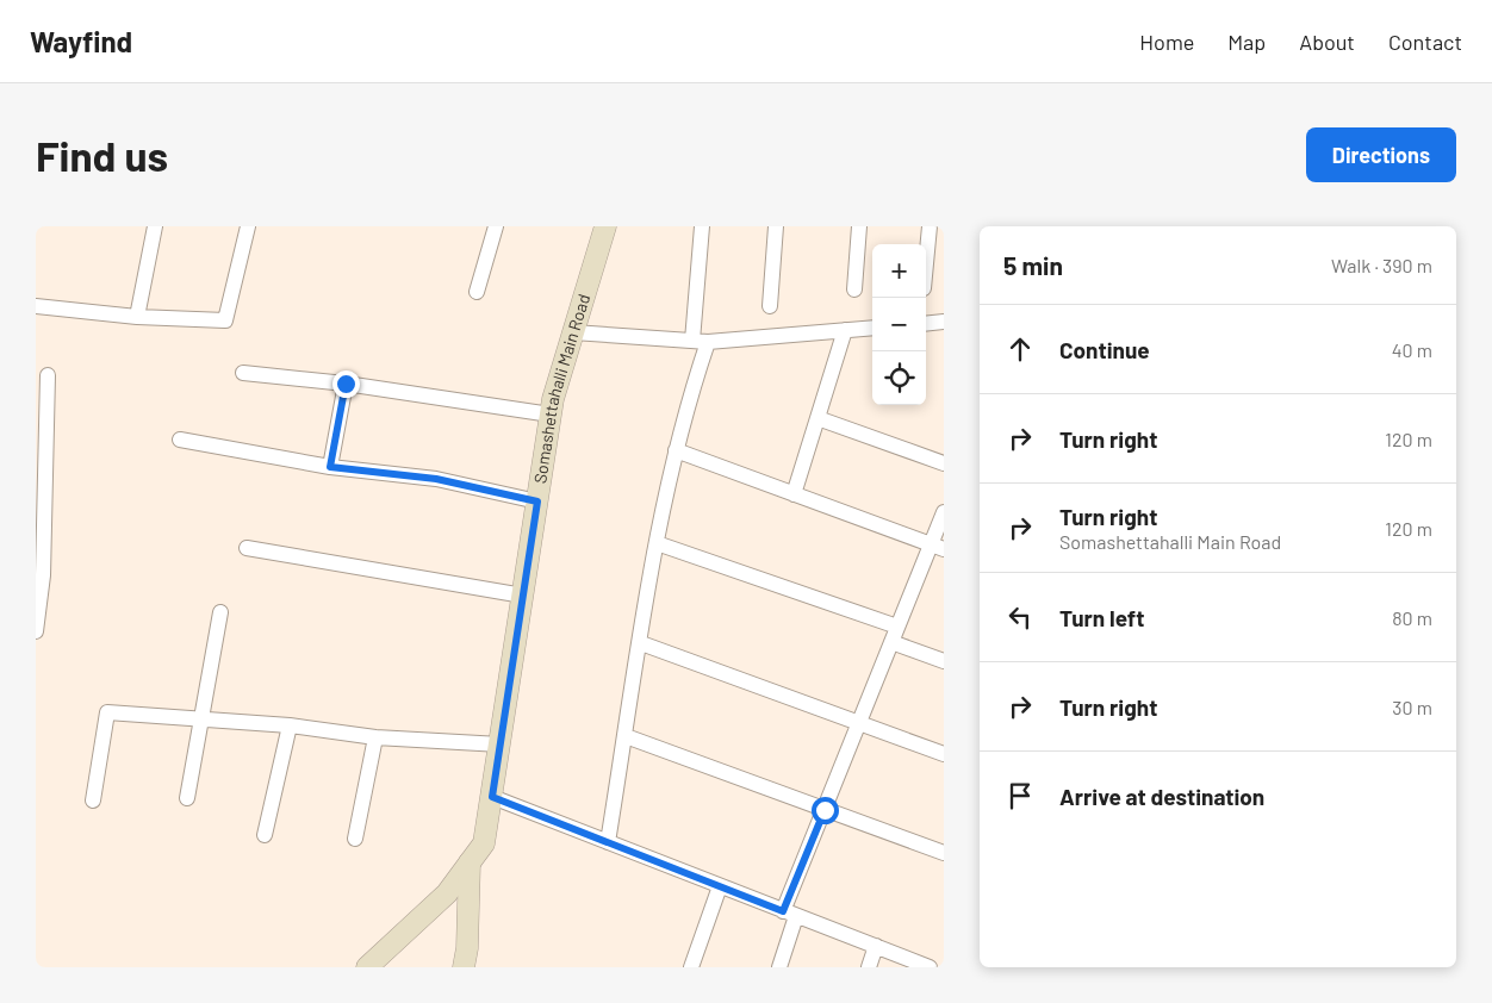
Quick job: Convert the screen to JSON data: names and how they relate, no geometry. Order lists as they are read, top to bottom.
{
  "streets": {
    "street": ["Somashettahalli Main Road"]
  },
  "page": {
    "header": "Wayfind",
    "nav": [
      "Home",
      "Map",
      "About",
      "Contact"
    ],
    "buttons": "Directions",
    "title": "Find us",
    "heading": ["5 min", "Walk · 390 m"],
    "map_buttons": ["+", "−"],
    "list": [
      ["Continue", "40 m"],
      ["Turn right", "120 m"],
      ["Turn right", "Somashettahalli Main Road", "120 m"],
      ["Turn left", "80 m"],
      ["Turn right", "30 m"],
      "Arrive at destination"
    ]
  }
}
